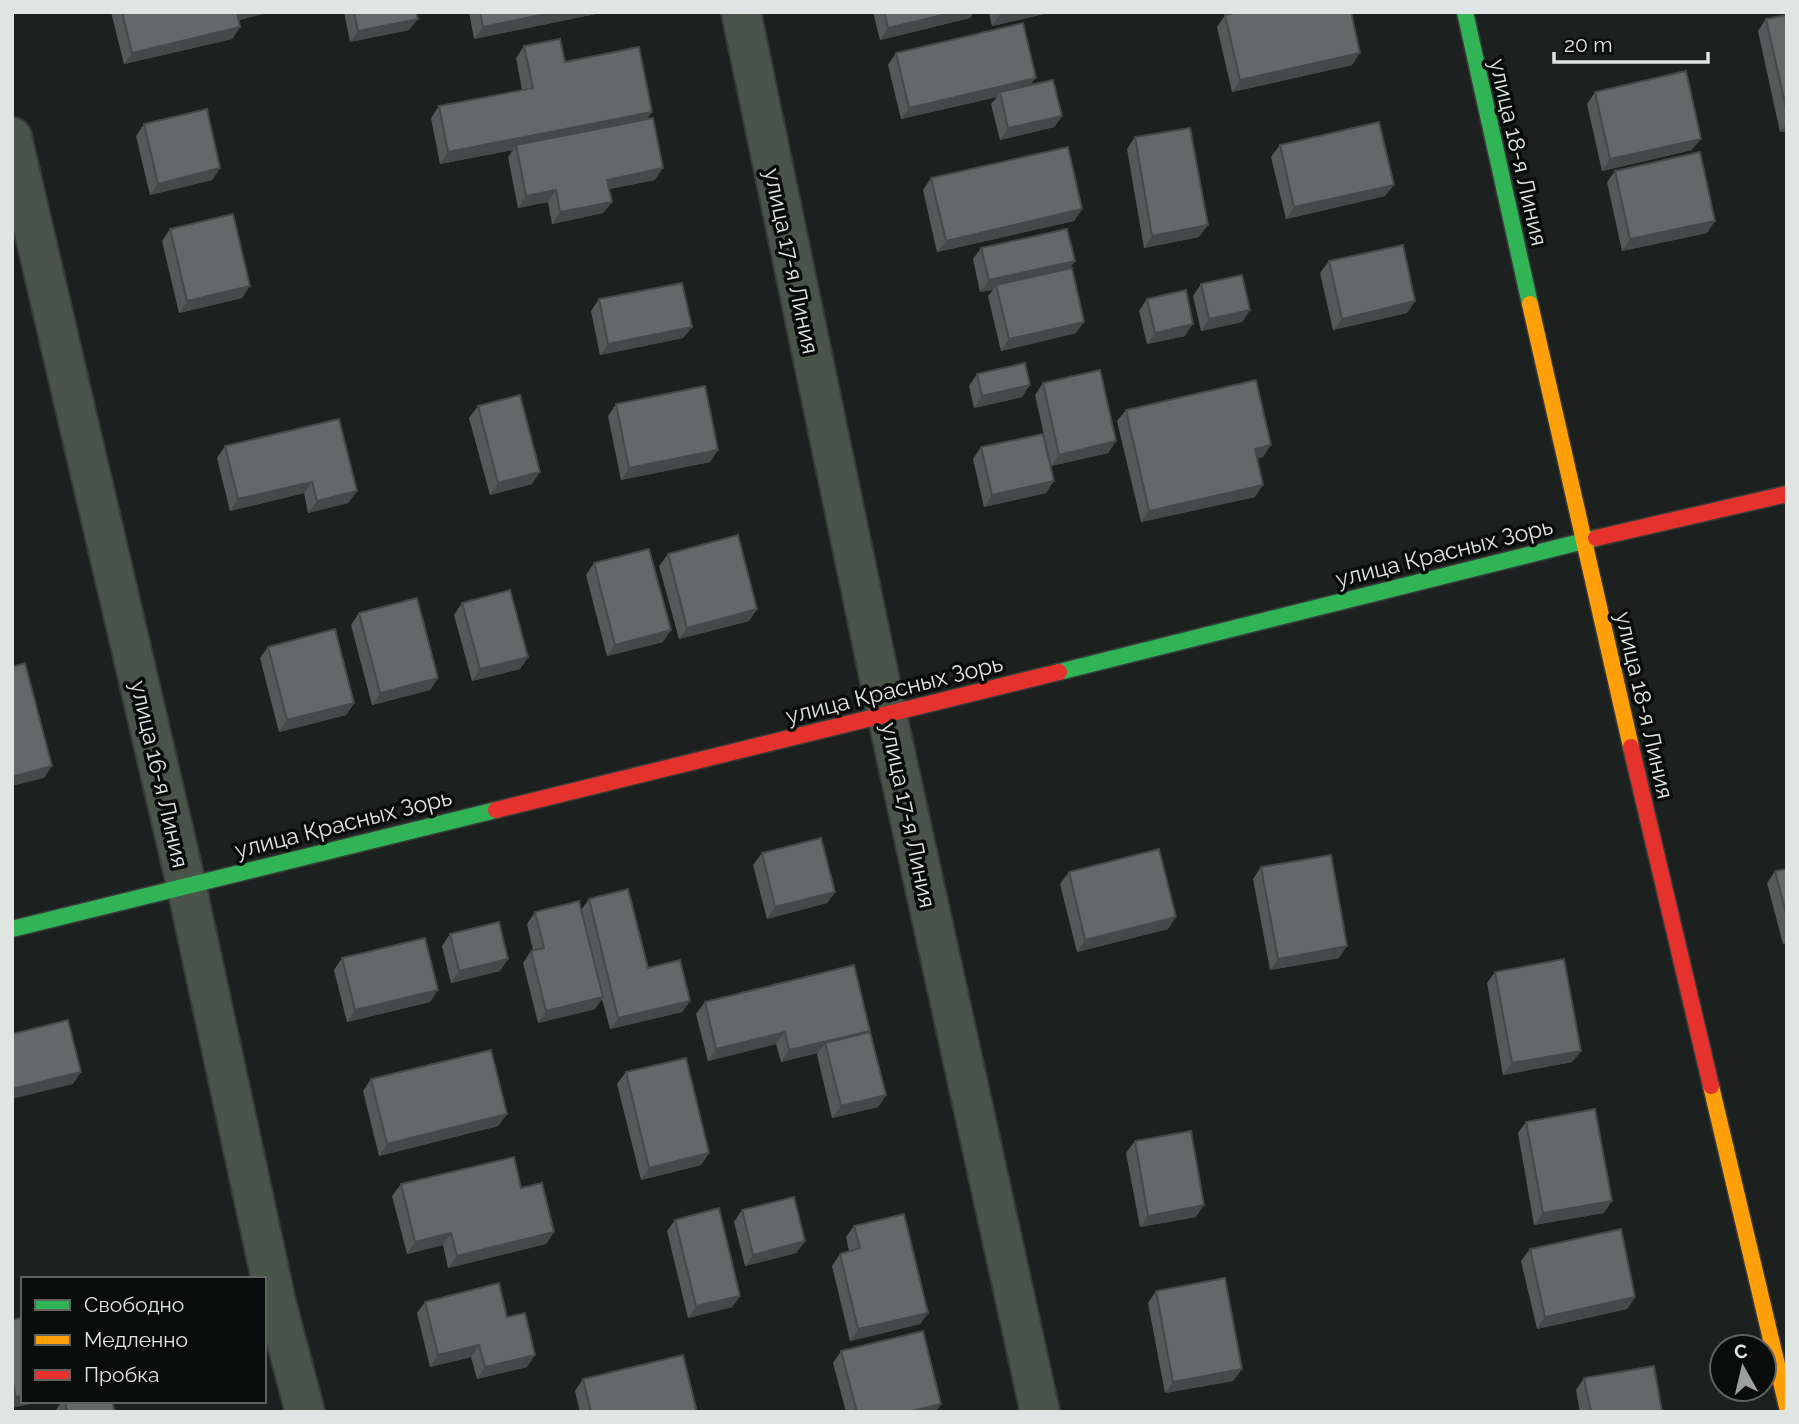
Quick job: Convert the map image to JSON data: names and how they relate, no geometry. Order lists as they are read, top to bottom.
{
  "streets": {
    "street": [
      "улица 18-я Линия",
      "улица 17-я Линия",
      "улица Красных Зорь",
      "улица 16-я Линия"
    ]
  },
  "crossings": [
    ["улица 18-я Линия", "улица Красных Зорь"],
    ["улица 17-я Линия", "улица Красных Зорь"],
    ["улица Красных Зорь", "улица 16-я Линия"]
  ],
  "legend": ["Свободно", "Медленно", "Пробка"],
  "scale_bar": "20 m",
  "north": "top"
}
